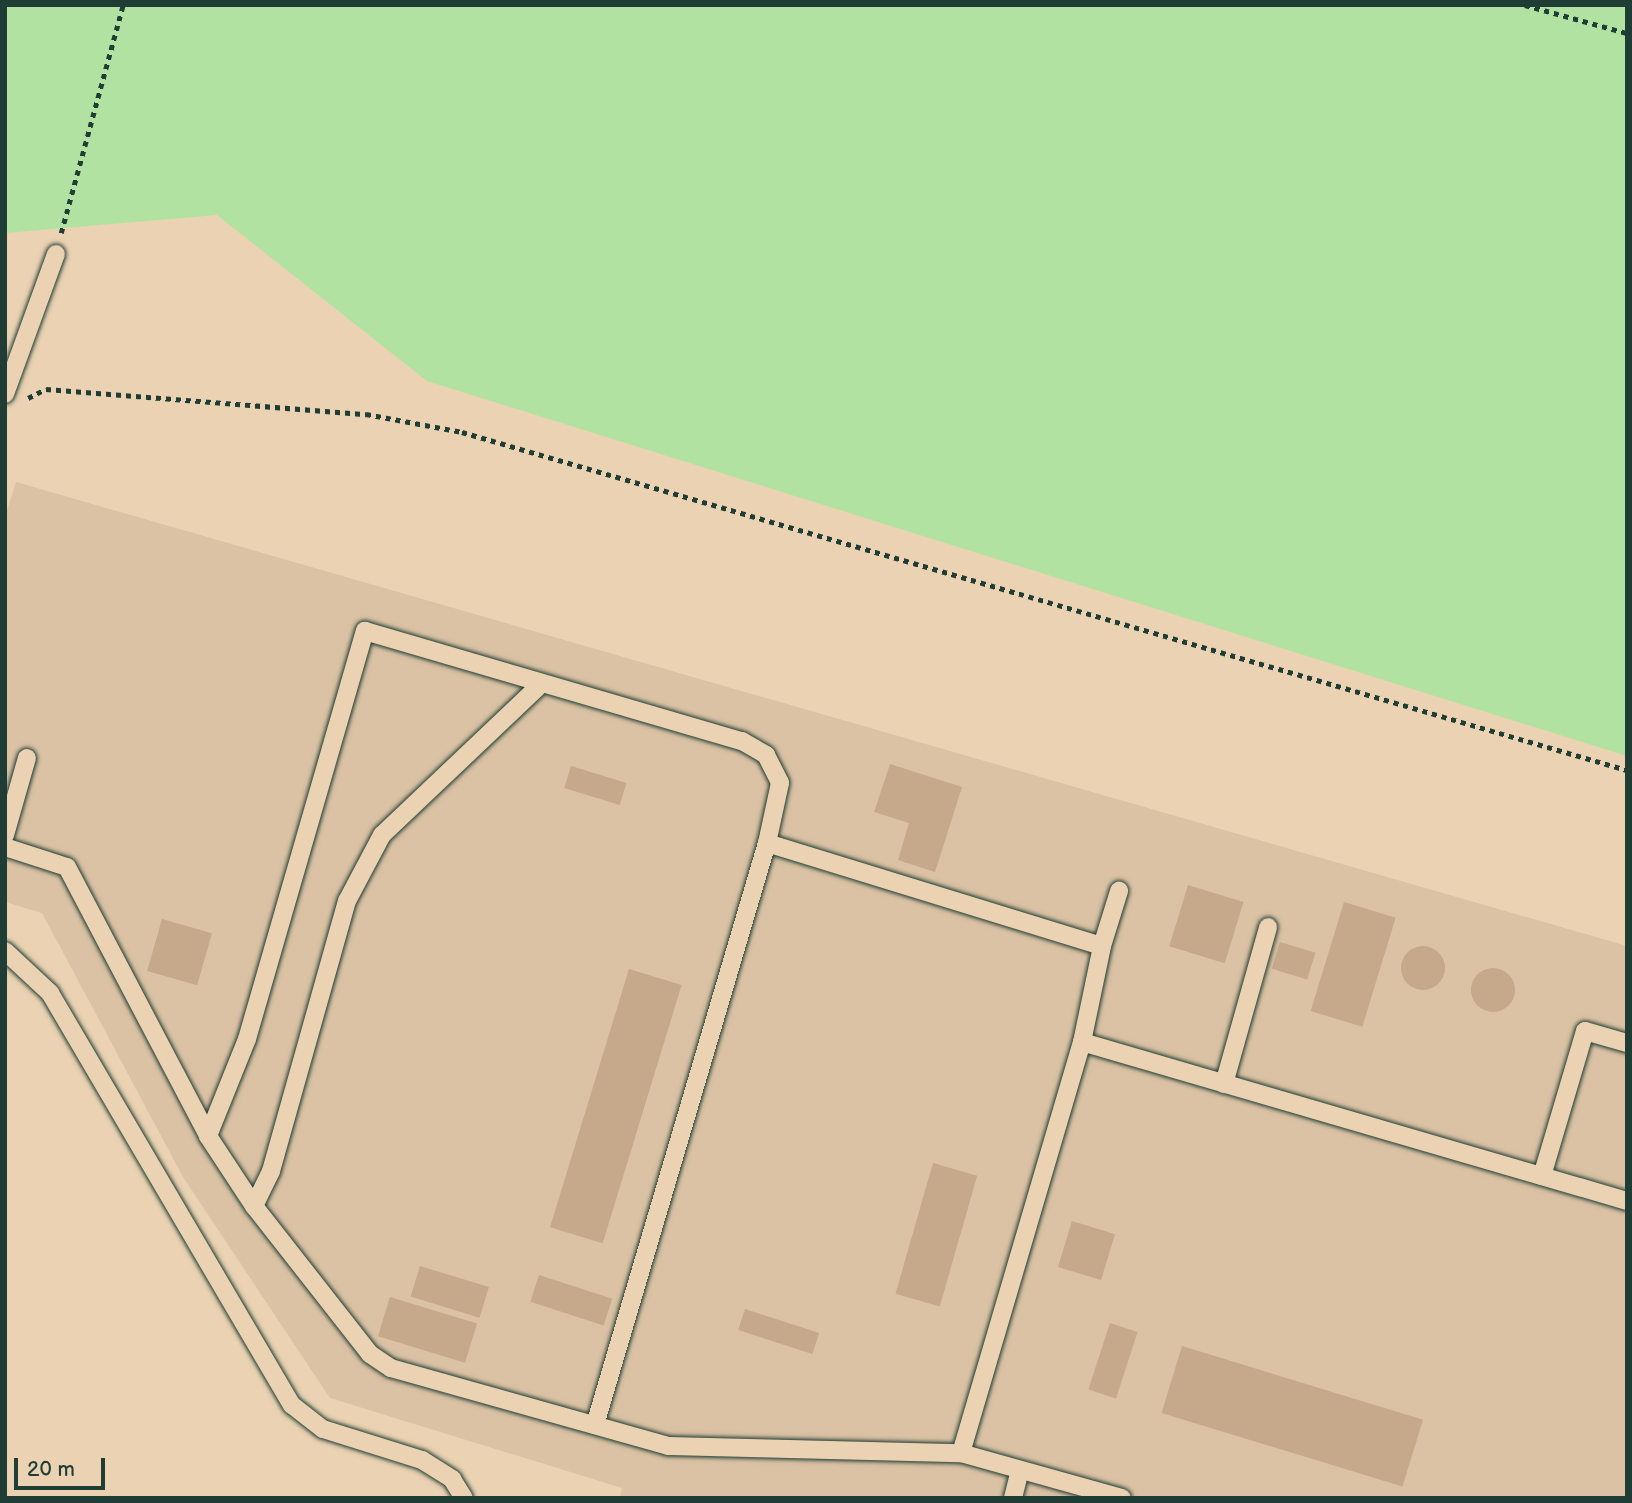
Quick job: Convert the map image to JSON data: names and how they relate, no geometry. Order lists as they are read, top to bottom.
{
  "scale_bar": "20 m"
}
